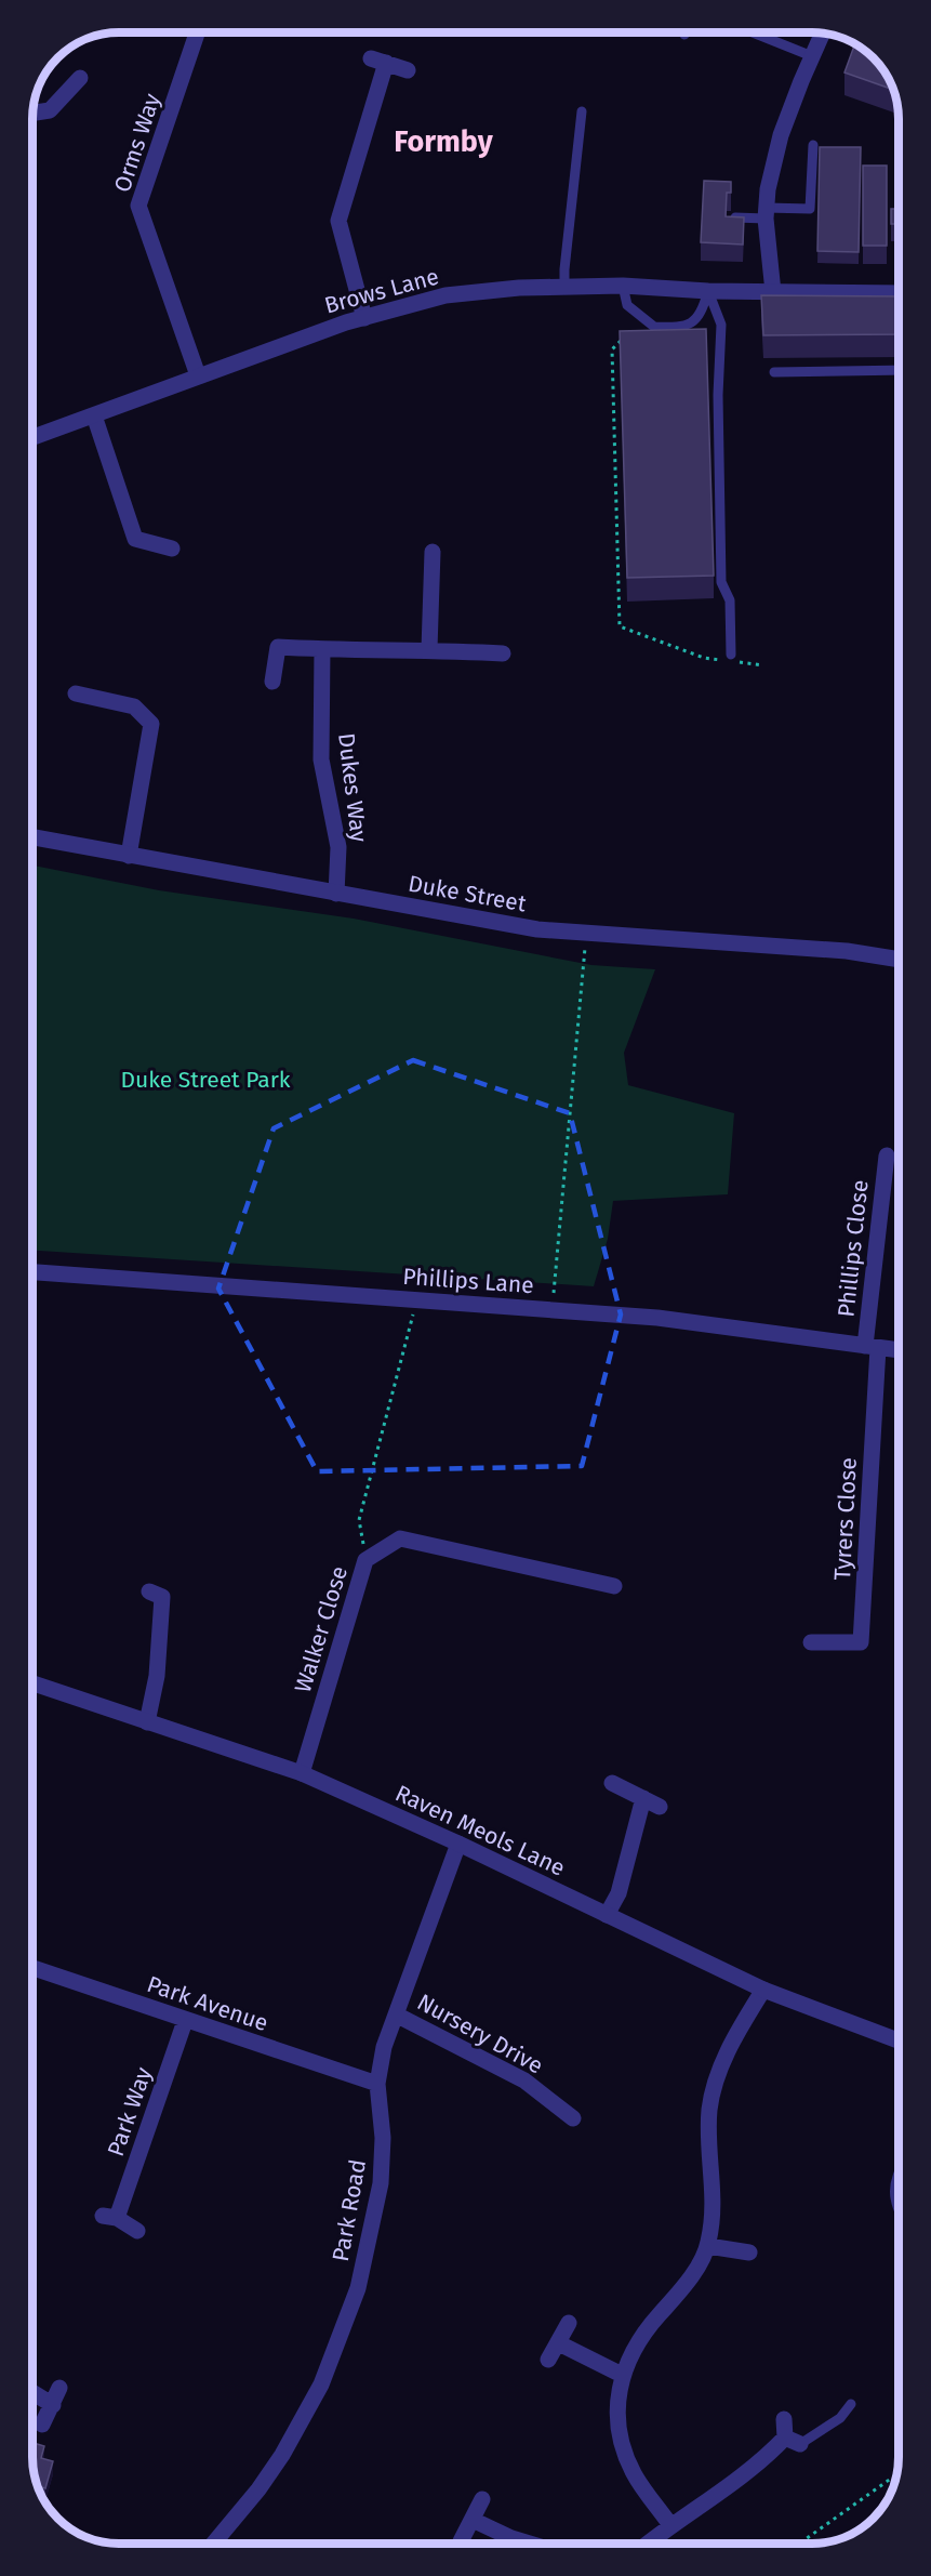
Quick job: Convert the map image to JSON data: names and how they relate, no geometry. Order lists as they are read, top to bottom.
{
  "streets": {
    "street": [
      "Orms Way",
      "Brows Lane",
      "Dukes Way",
      "Duke Street",
      "Phillips Close",
      "Phillips Lane",
      "Tyrers Close",
      "Walker Close",
      "Raven Meols Lane",
      "Park Avenue",
      "Nursery Drive",
      "Park Way",
      "Park Road"
    ]
  },
  "crossings": [
    ["Orms Way", "Brows Lane"],
    ["Dukes Way", "Duke Street"],
    ["Phillips Close", "Phillips Lane"],
    ["Phillips Close", "Tyrers Close"],
    ["Phillips Lane", "Tyrers Close"],
    ["Walker Close", "Raven Meols Lane"],
    ["Raven Meols Lane", "Park Road"],
    ["Park Avenue", "Park Way"],
    ["Park Avenue", "Park Road"],
    ["Nursery Drive", "Park Road"]
  ],
  "districts": ["Formby"],
  "parks": ["Duke Street Park"]
}
